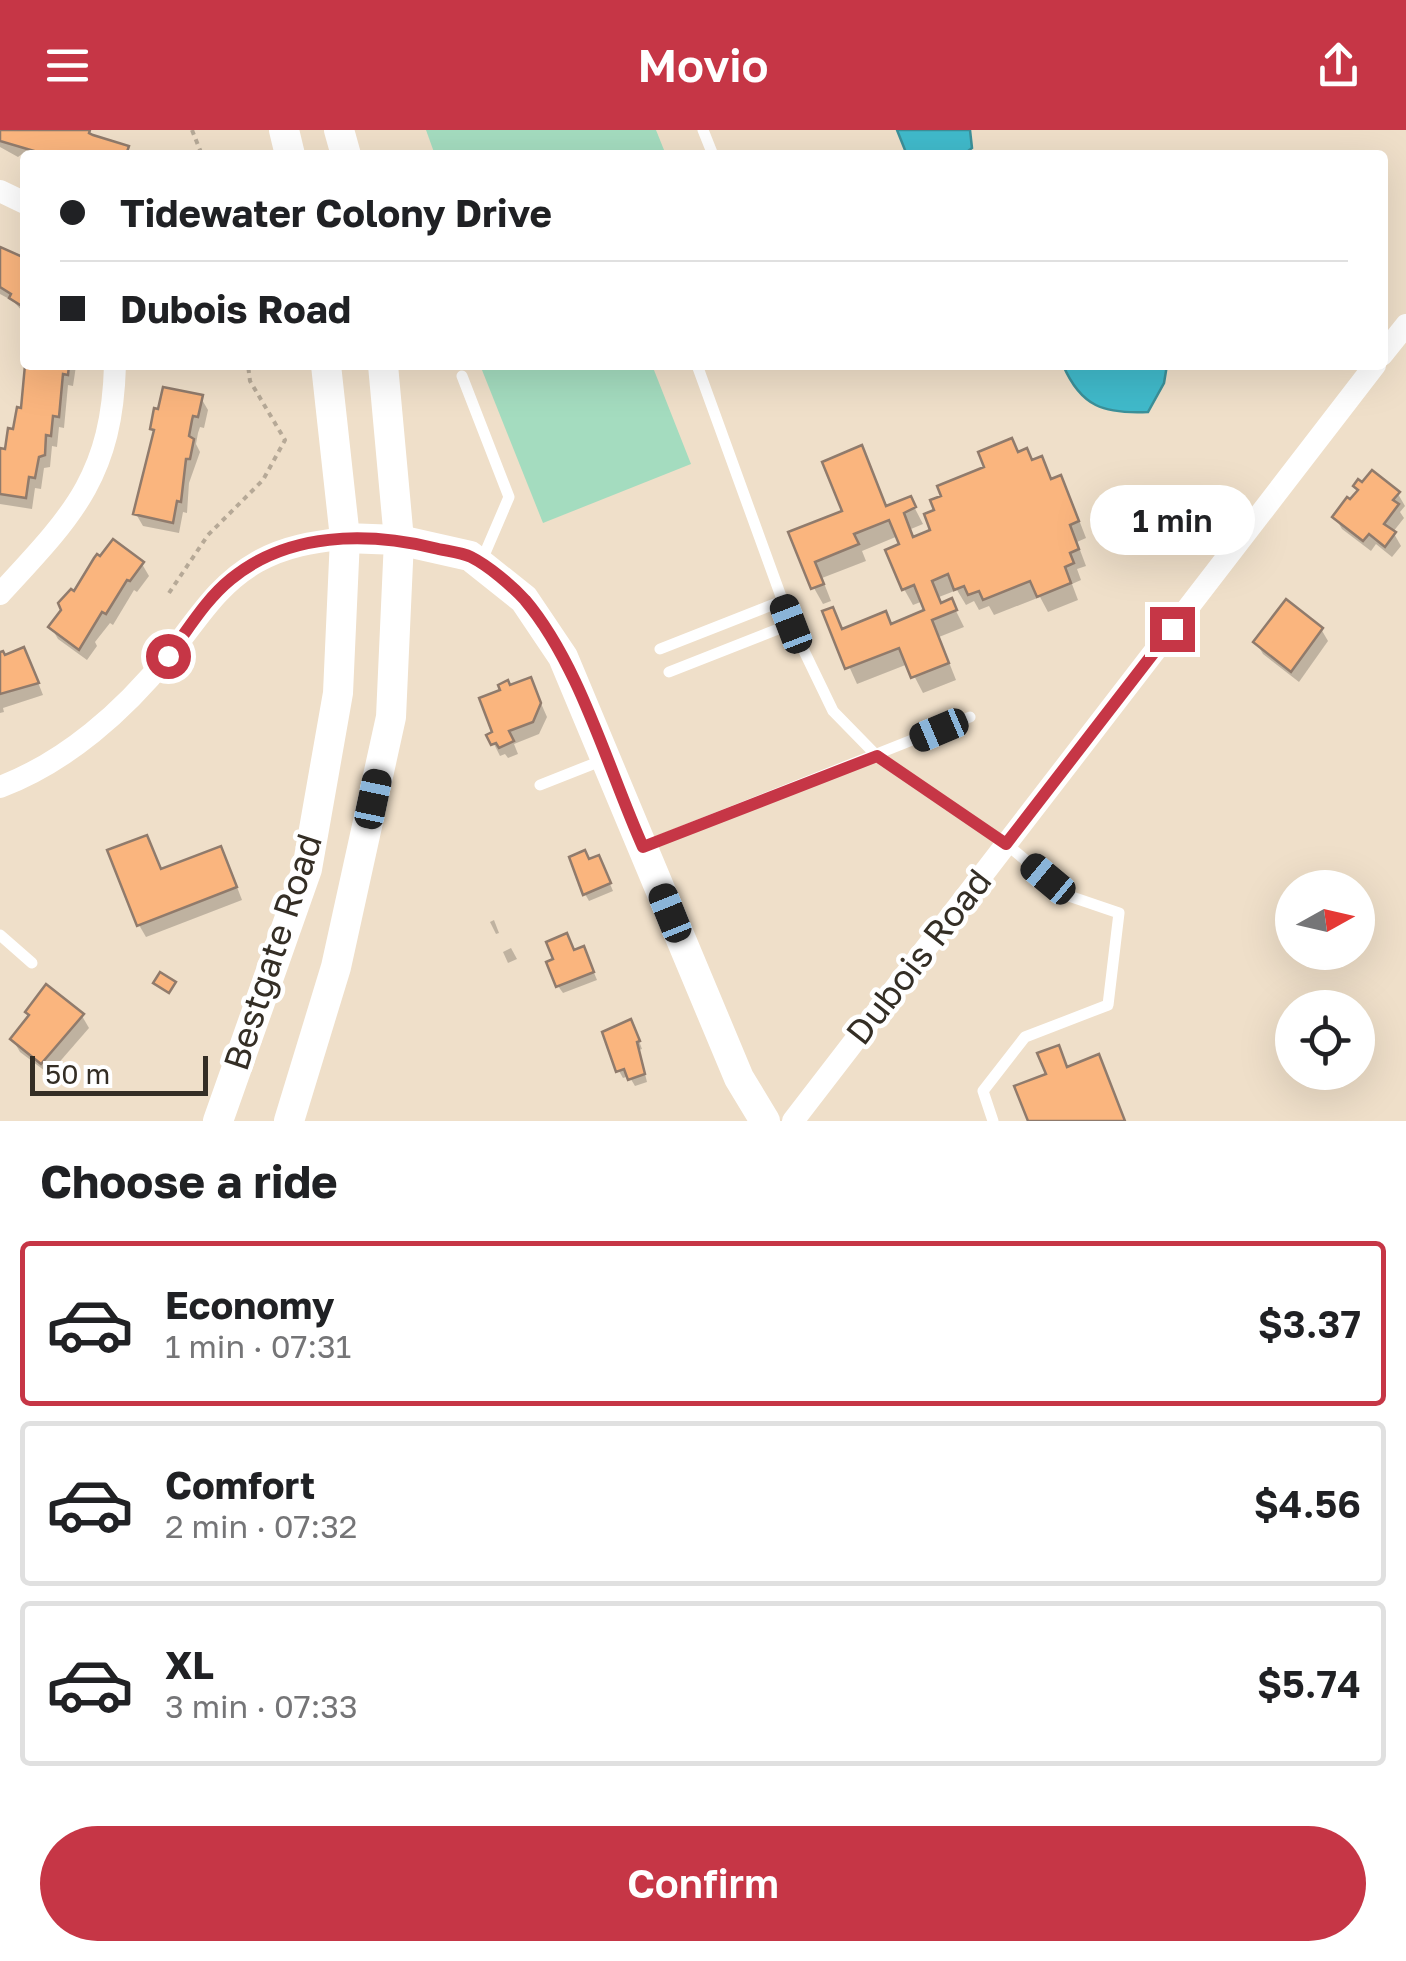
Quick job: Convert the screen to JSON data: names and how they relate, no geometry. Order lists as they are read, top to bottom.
{
  "streets": {
    "main road": ["Bestgate Road"],
    "street": ["Dubois Road"]
  },
  "scale_bar": "50 m",
  "north": "right",
  "page": {
    "header": "Movio",
    "banner": ["Tidewater Colony Drive", "Dubois Road"],
    "bubble": "1 min",
    "scale": "50 m",
    "heading": "Choose a ride",
    "list": [
      {
        "name": "Economy",
        "note": "1 min · 07:31",
        "value": "$3.37"
      },
      {
        "name": "Comfort",
        "note": "2 min · 07:32",
        "value": "$4.56"
      },
      {
        "name": "XL",
        "note": "3 min · 07:33",
        "value": "$5.74"
      }
    ],
    "buttons": "Confirm"
  }
}
